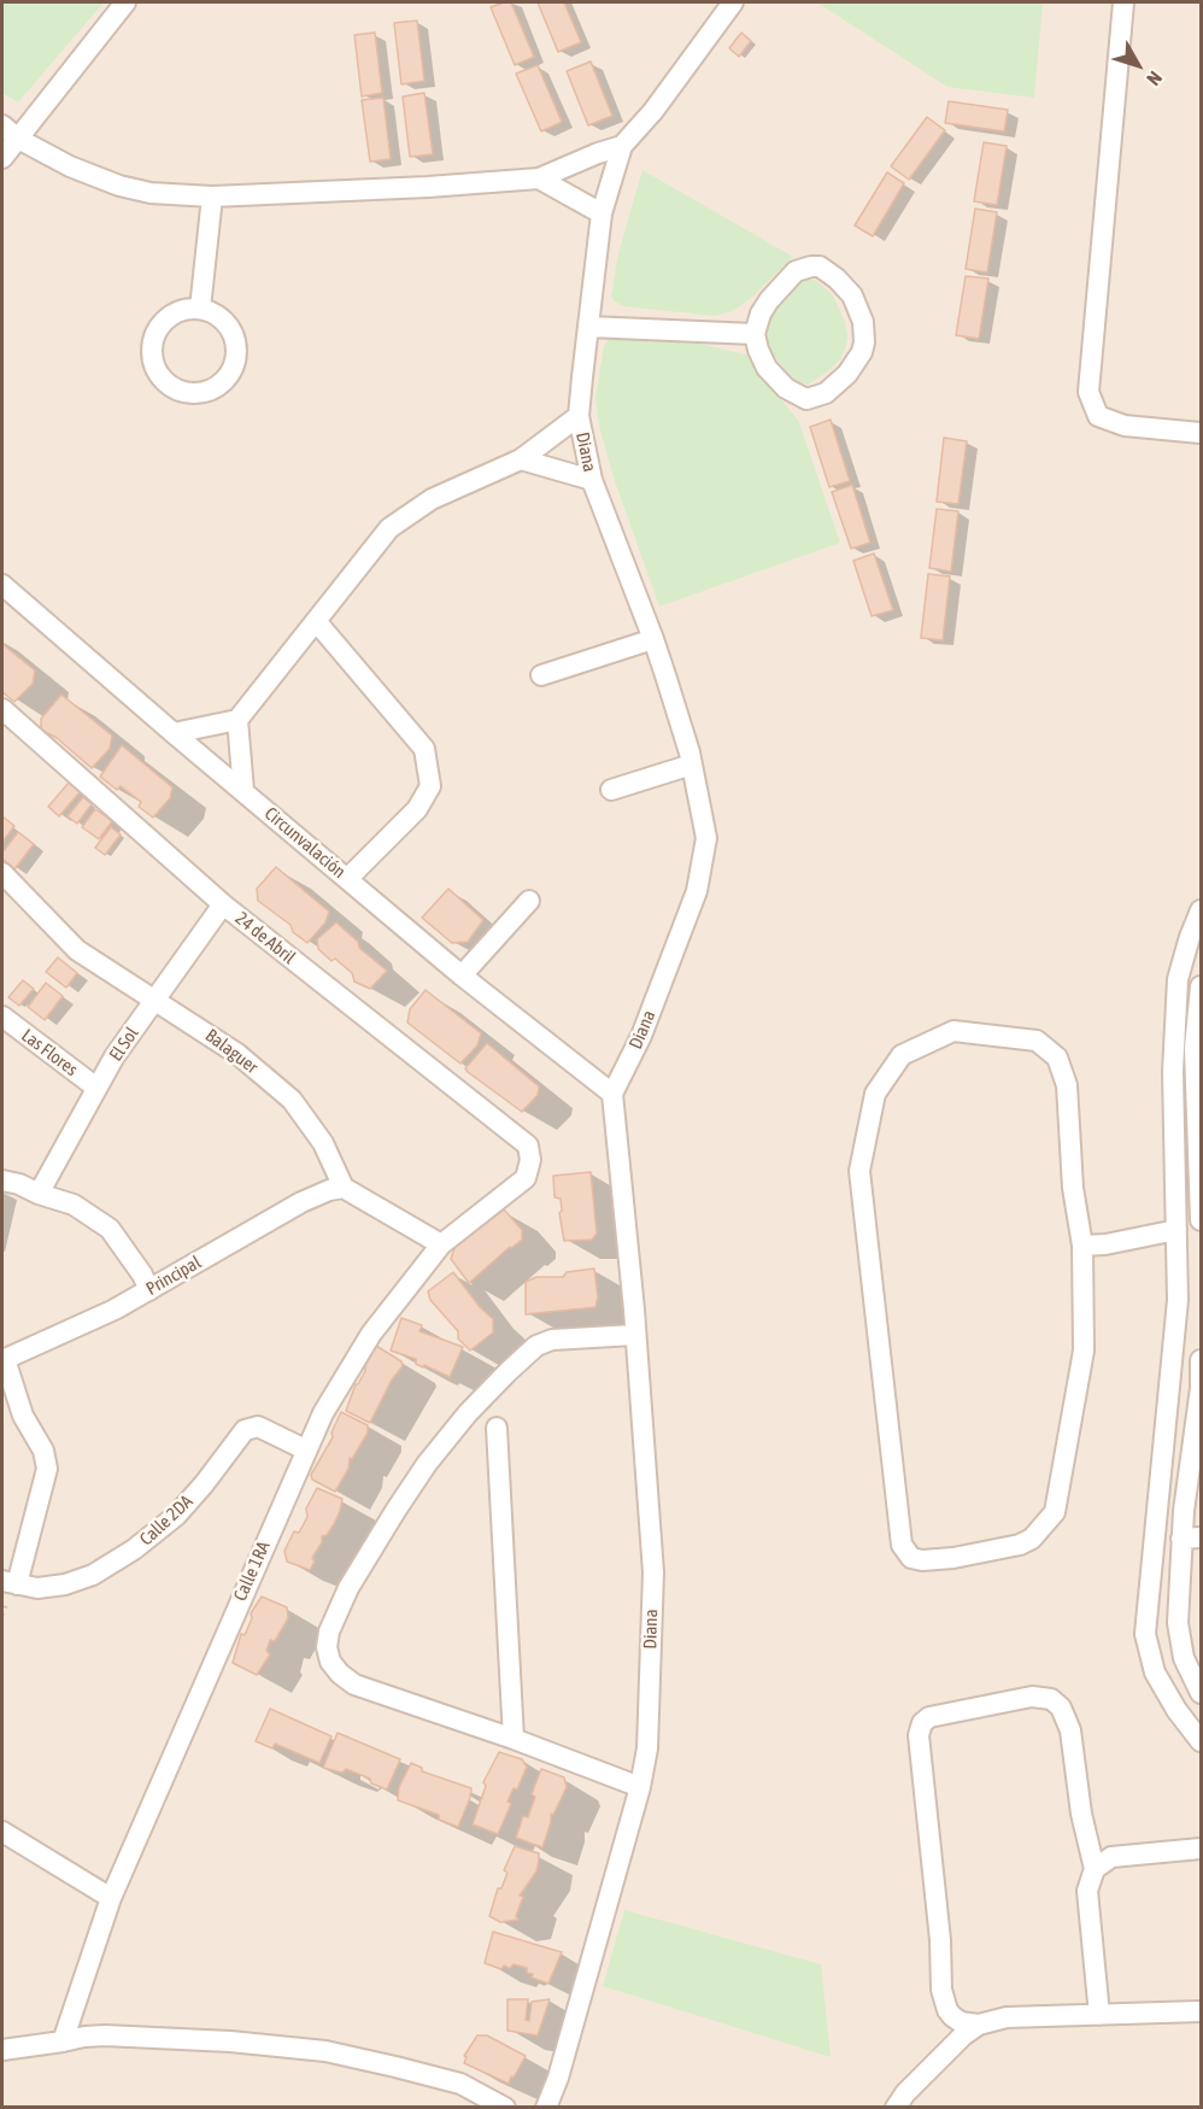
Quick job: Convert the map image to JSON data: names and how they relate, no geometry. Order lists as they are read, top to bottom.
{
  "streets": {
    "street": [
      "Diana",
      "Circunvalación",
      "24 de Abril",
      "El Sol",
      "Balaguer",
      "Las Flores",
      "Principal",
      "Calle 2DA",
      "Calle 1RA"
    ]
  },
  "crossings": [
    ["Diana", "Circunvalación"],
    ["24 de Abril", "El Sol"],
    ["24 de Abril", "Calle 1RA"],
    ["El Sol", "Balaguer"],
    ["El Sol", "Las Flores"],
    ["Balaguer", "Principal"],
    ["Calle 2DA", "Calle 1RA"]
  ],
  "north": "bottom right"
}
